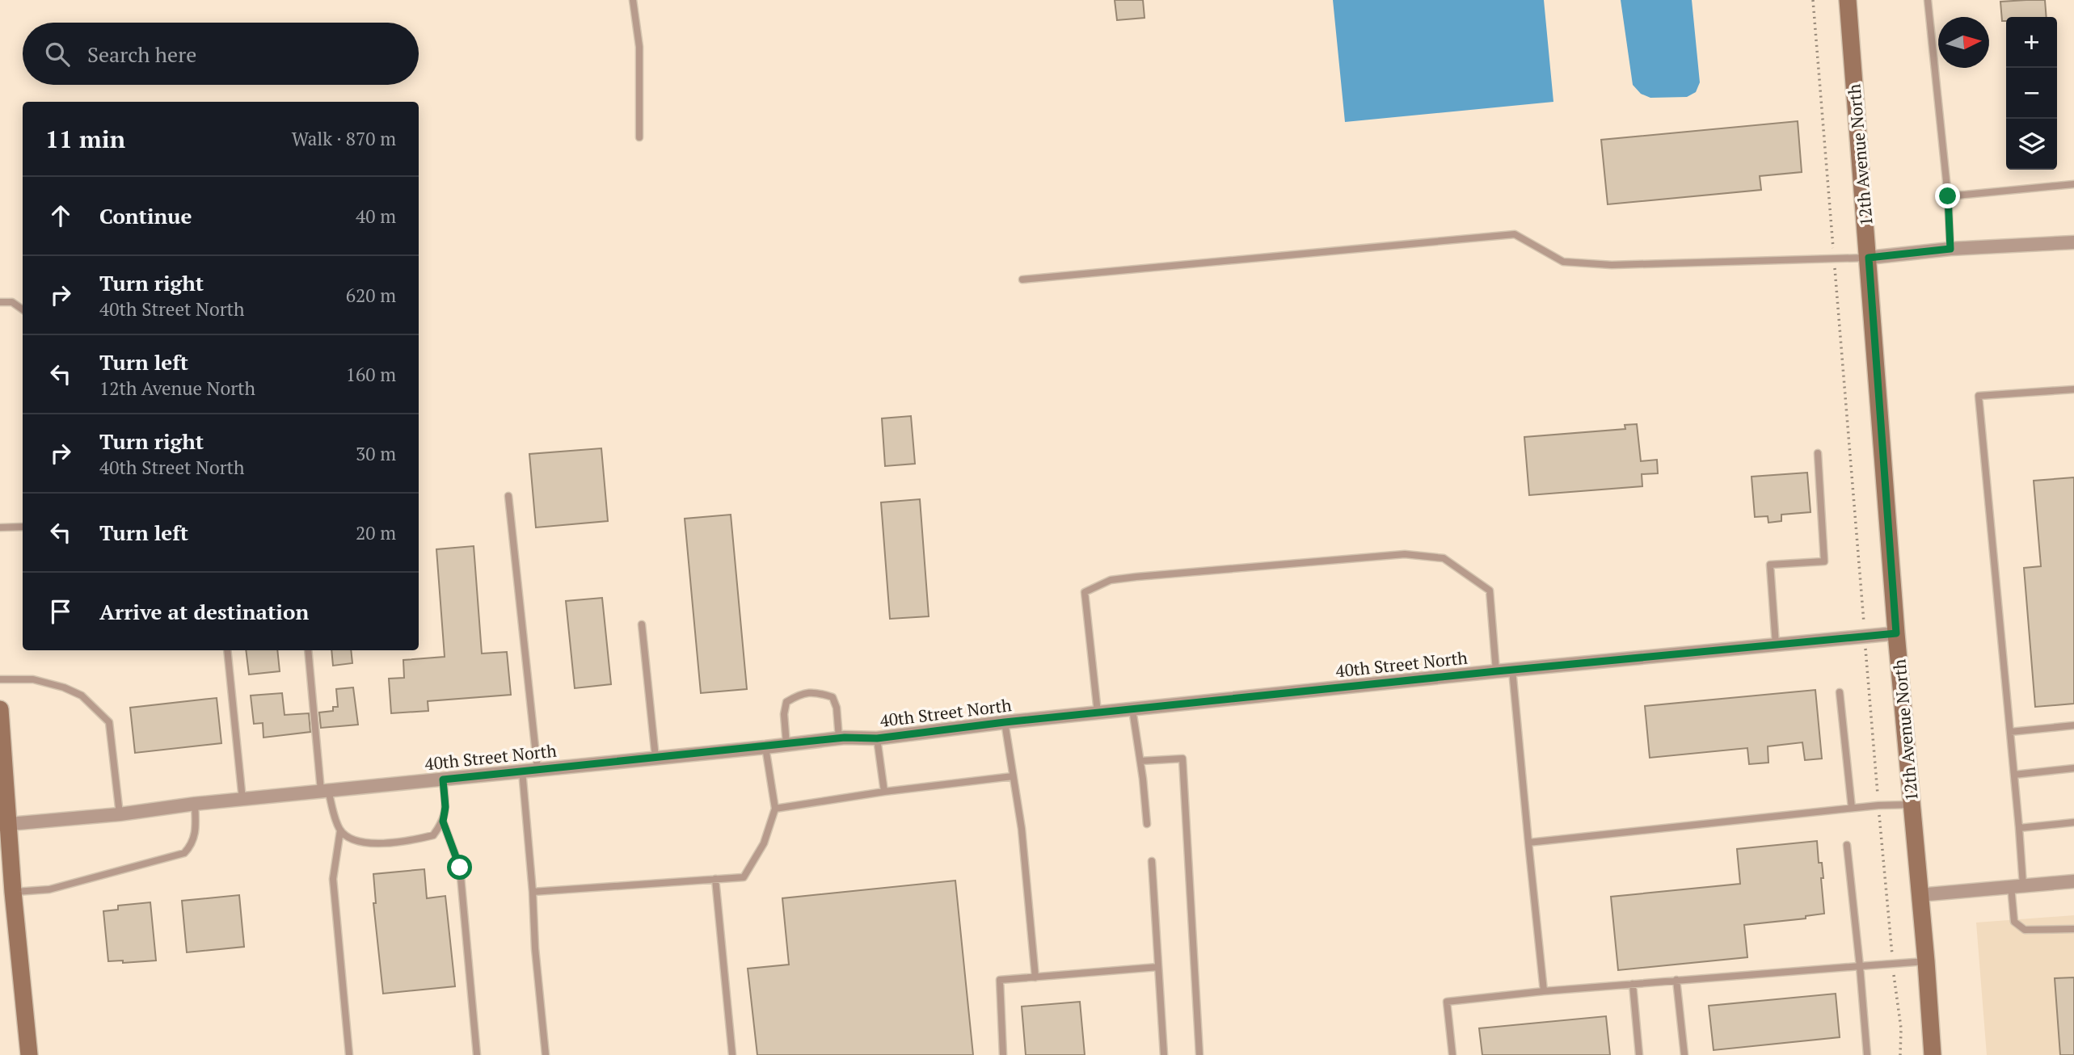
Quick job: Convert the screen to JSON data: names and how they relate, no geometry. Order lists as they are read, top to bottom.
{
  "streets": {
    "main road": ["12th Avenue North"],
    "street": ["40th Street North"]
  },
  "crossings": [
    ["12th Avenue North", "40th Street North"]
  ],
  "north": "right",
  "page": {
    "map_buttons": ["+", "−"],
    "search": "Search here",
    "heading": ["11 min", "Walk · 870 m"],
    "list": [
      ["Continue", "40 m"],
      ["Turn right", "40th Street North", "620 m"],
      ["Turn left", "12th Avenue North", "160 m"],
      ["Turn right", "40th Street North", "30 m"],
      ["Turn left", "20 m"],
      "Arrive at destination"
    ]
  }
}
